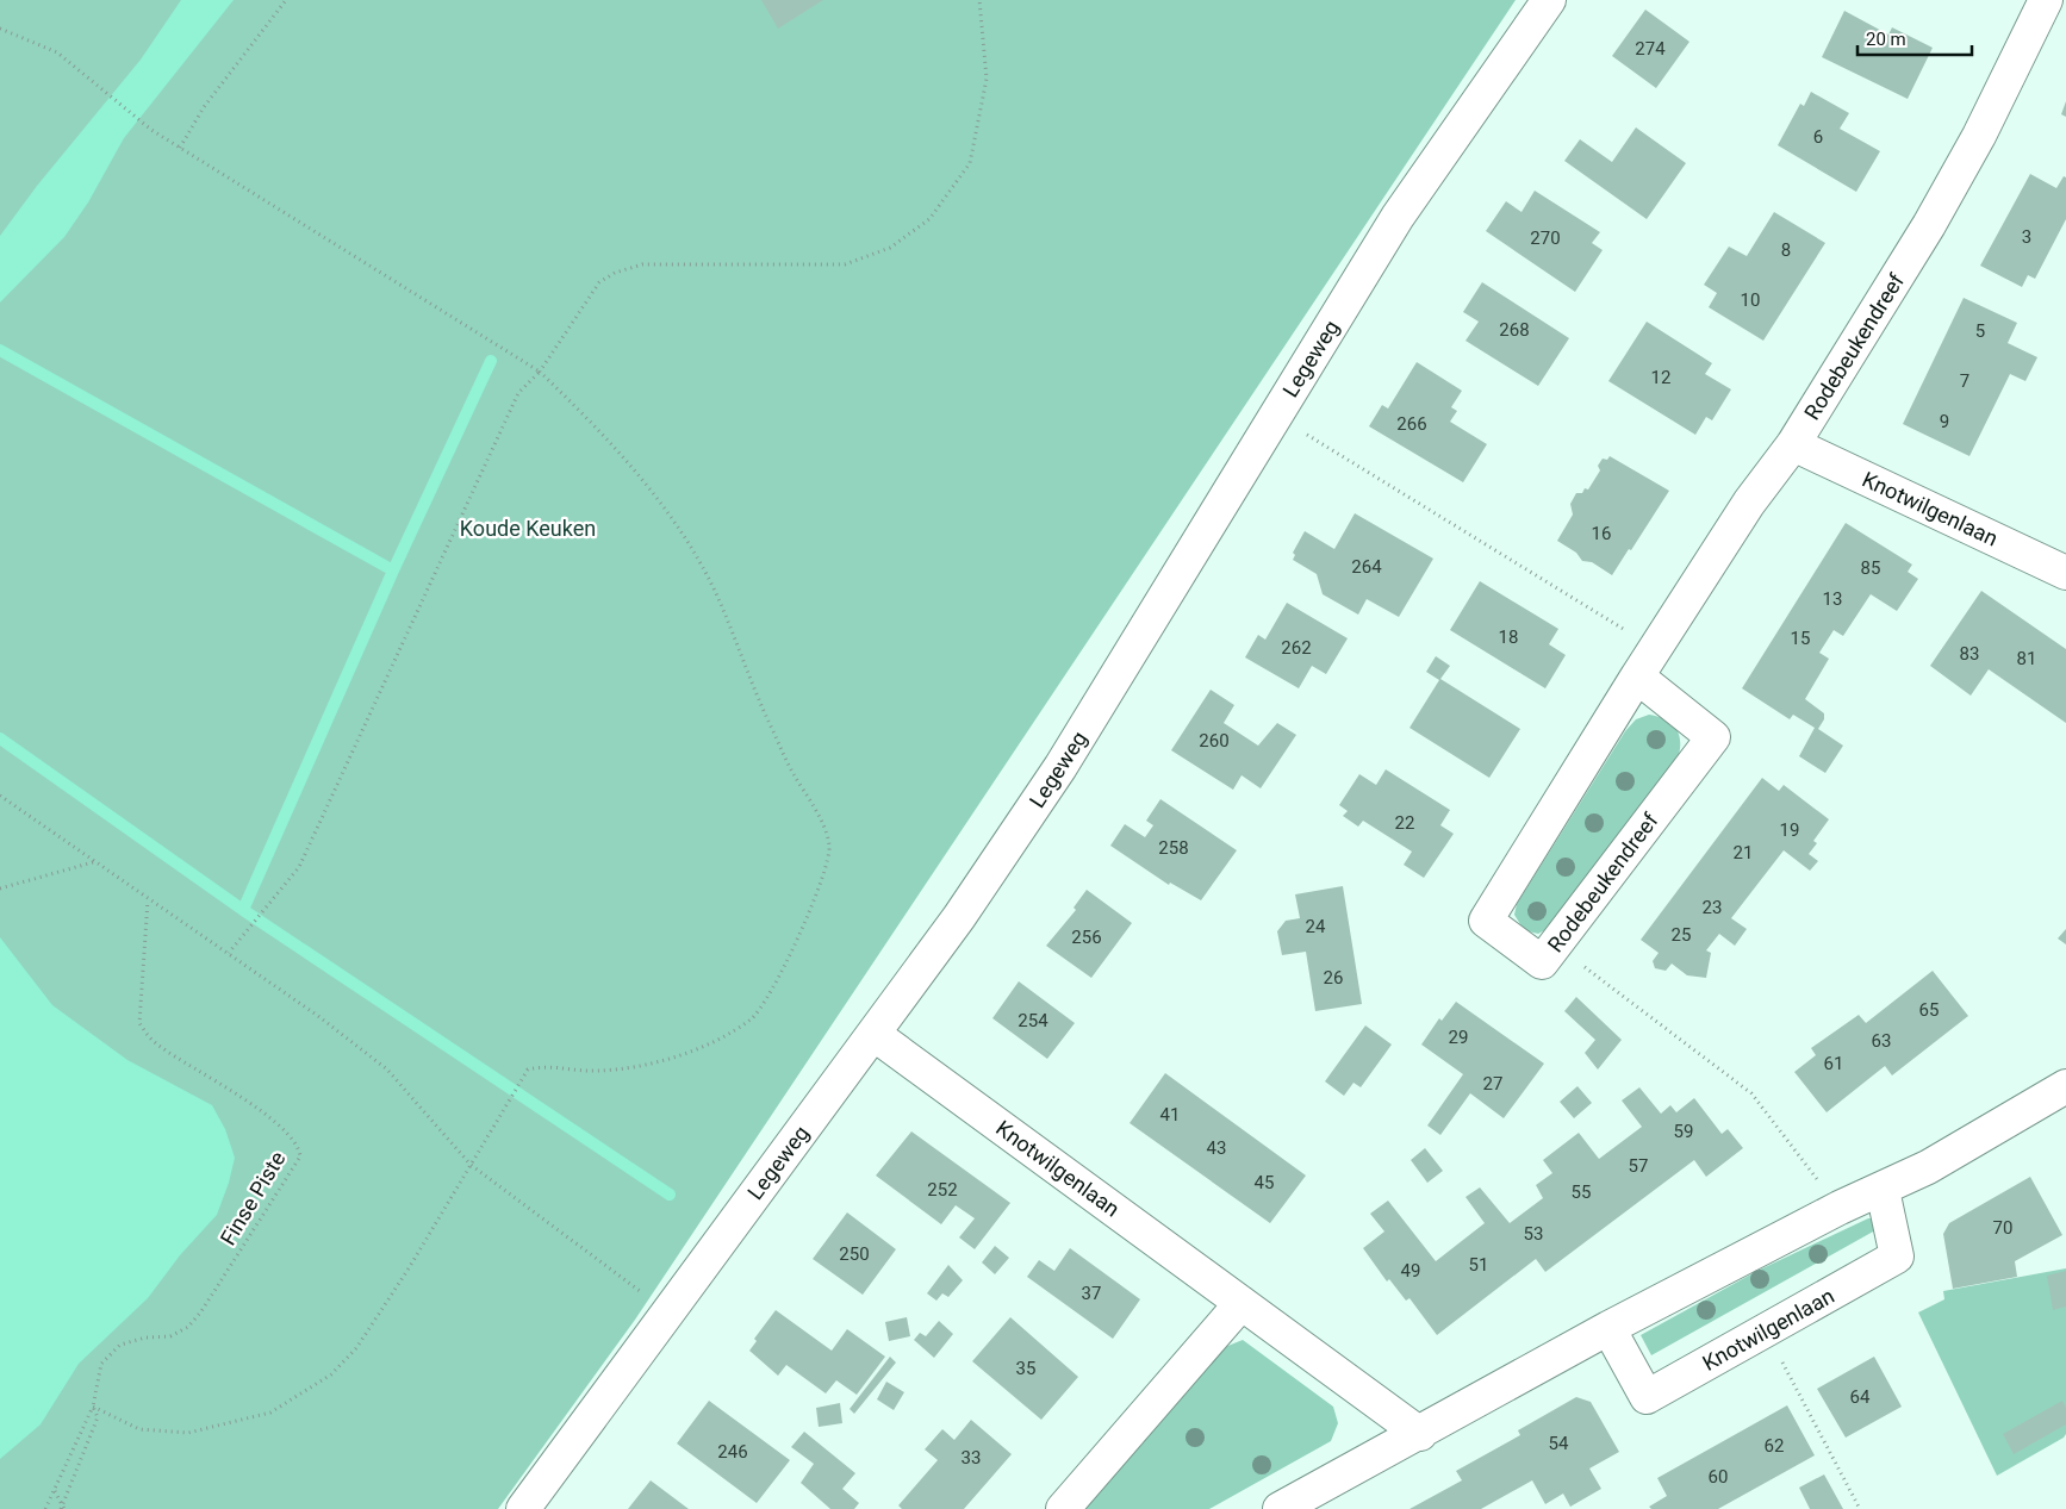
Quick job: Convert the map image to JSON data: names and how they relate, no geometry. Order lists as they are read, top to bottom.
{
  "streets": {
    "street": ["Rodebeukendreef", "Legeweg", "Knotwilgenlaan"],
    "path": ["Finse Piste"]
  },
  "crossings": [
    ["Rodebeukendreef", "Knotwilgenlaan"],
    ["Legeweg", "Knotwilgenlaan"]
  ],
  "parks": ["Koude Keuken"],
  "house_numbers": [
    "274",
    "6",
    "3",
    "270",
    "8",
    "10",
    "268",
    "5",
    "12",
    "7",
    "9",
    "266",
    "16",
    "264",
    "85",
    "13",
    "18",
    "15",
    "262",
    "83",
    "81",
    "260",
    "22",
    "19",
    "258",
    "21",
    "23",
    "24",
    "25",
    "256",
    "26",
    "65",
    "254",
    "29",
    "63",
    "61",
    "27",
    "41",
    "59",
    "43",
    "57",
    "45",
    "252",
    "55",
    "70",
    "53",
    "250",
    "51",
    "49",
    "37",
    "35",
    "64",
    "54",
    "62",
    "246",
    "33",
    "60"
  ],
  "scale_bar": "20 m"
}
